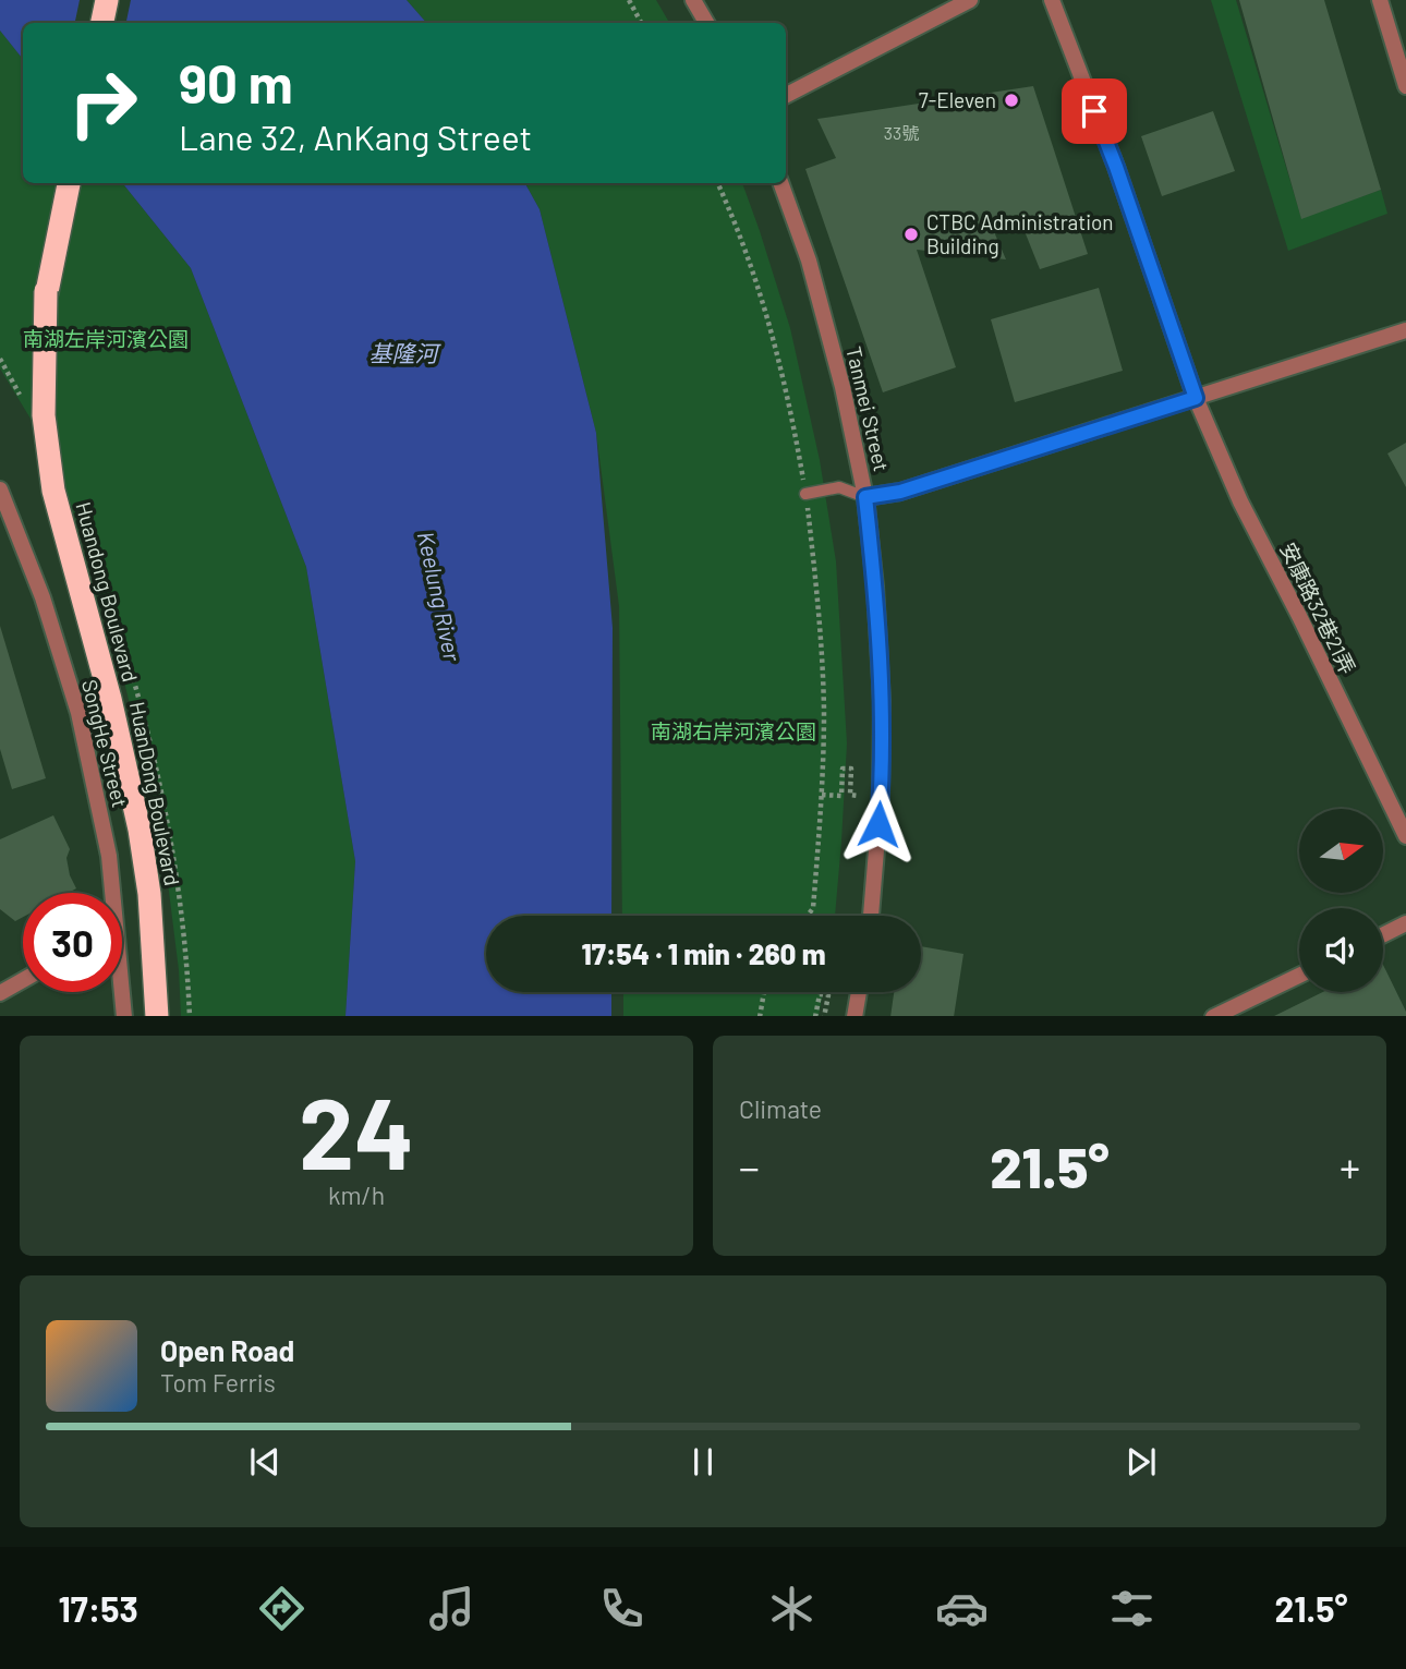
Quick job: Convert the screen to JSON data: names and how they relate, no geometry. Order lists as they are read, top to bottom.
{
  "streets": {
    "highway": ["Huandong Boulevard"],
    "street": ["Tanmei Street", "安康路32巷21弄", "SongHe Street"]
  },
  "water": ["基隆河", "Keelung River"],
  "parks": ["南湖左岸河濱公園", "南湖右岸河濱公園"],
  "places": ["7-Eleven", "CTBC Administration Building"],
  "house_numbers": ["33號"],
  "north": "right",
  "page": {
    "turn": ["90 m", "Lane 32, AnKang Street"],
    "limit": "30",
    "trip": "17:54 · 1 min · 260 m",
    "tile": [
      ["24", "km/h"],
      "Climate"
    ],
    "heat": ["−", "21.5°", "+"],
    "song": ["Open Road", "Tom Ferris"],
    "tabs": ["17:53", "21.5°"]
  }
}
